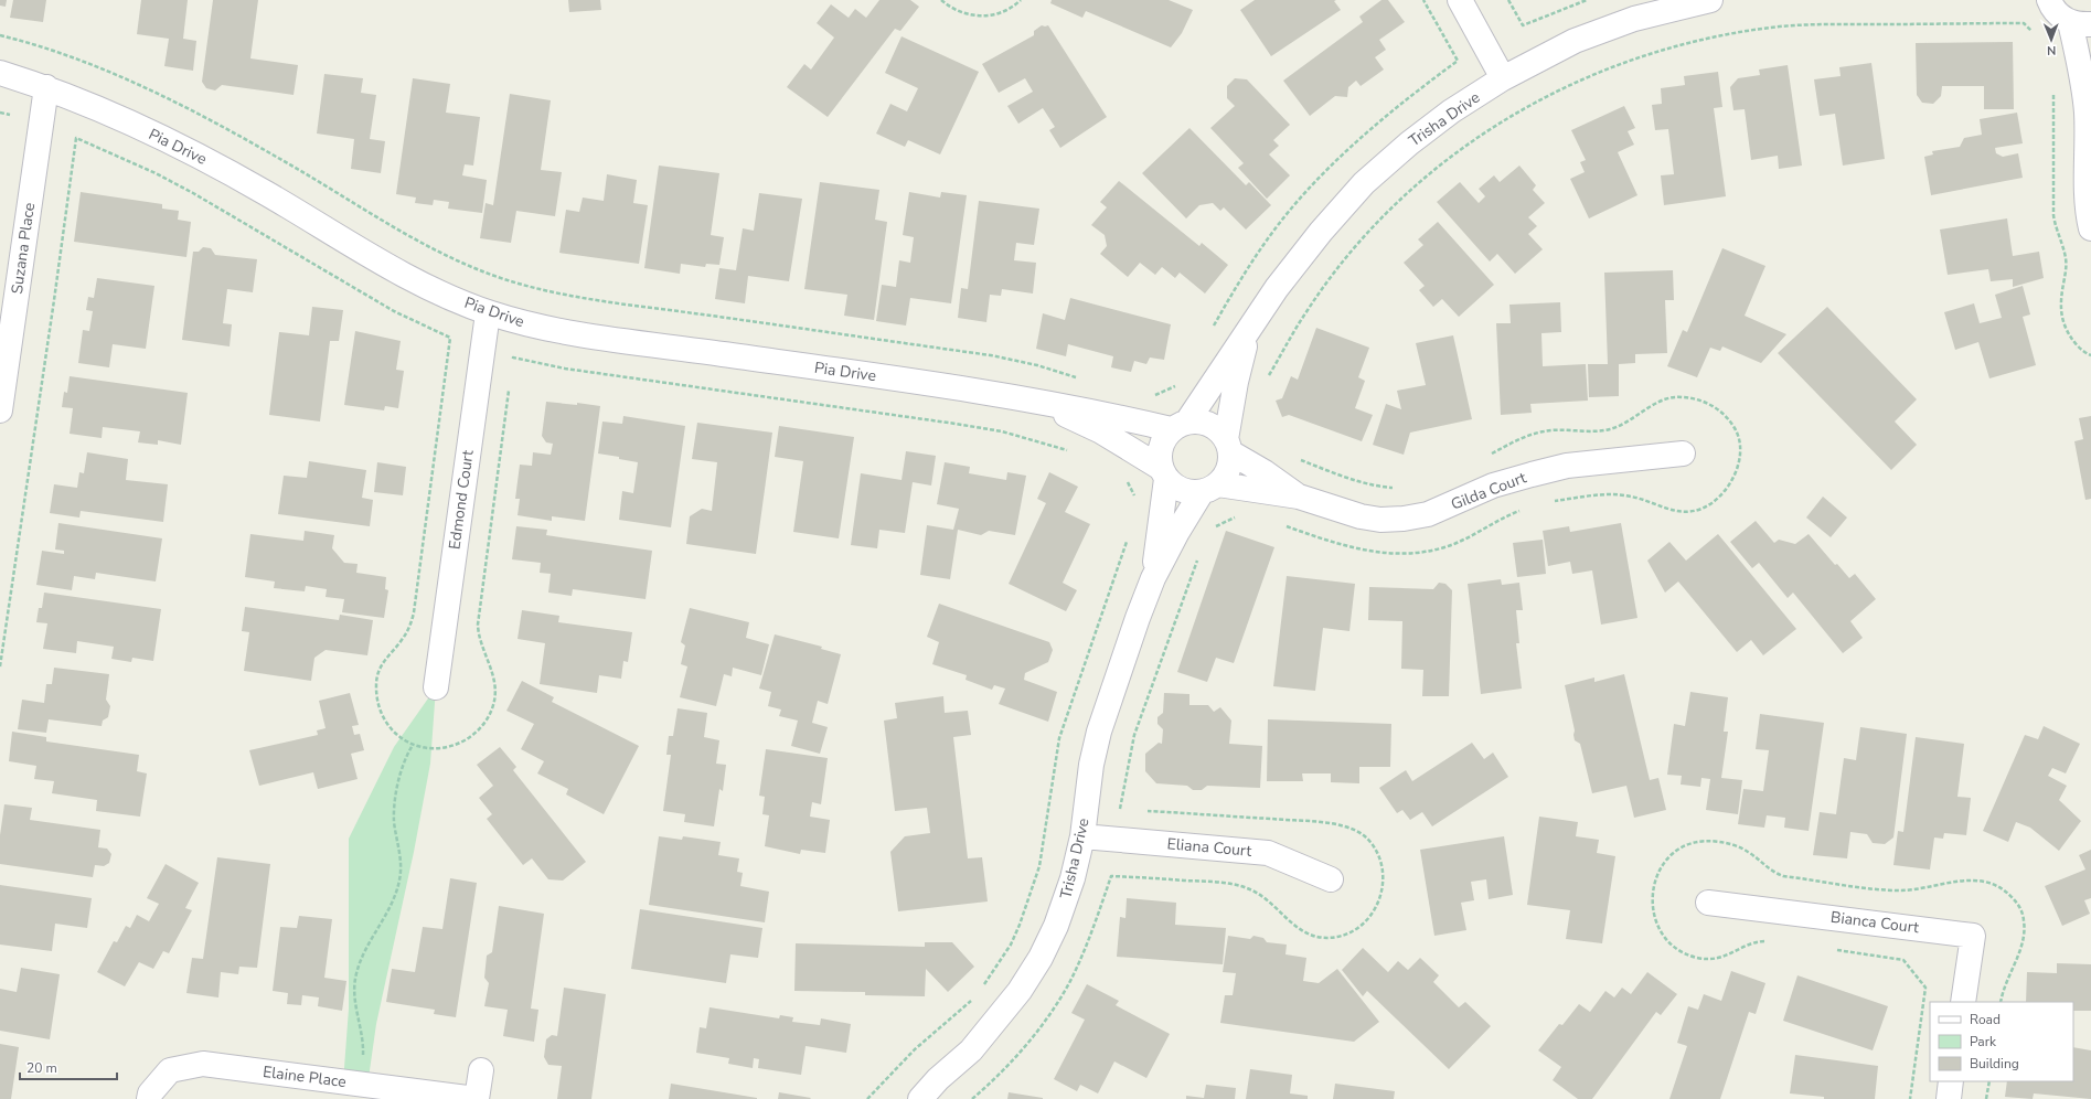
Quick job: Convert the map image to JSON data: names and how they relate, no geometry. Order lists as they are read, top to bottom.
{
  "streets": {
    "street": [
      "Trisha Drive",
      "Pia Drive",
      "Suzana Place",
      "Gilda Court",
      "Edmond Court",
      "Eliana Court",
      "Bianca Court",
      "Elaine Place"
    ]
  },
  "crossings": [
    ["Trisha Drive", "Pia Drive"],
    ["Trisha Drive", "Gilda Court"],
    ["Trisha Drive", "Eliana Court"],
    ["Pia Drive", "Suzana Place"],
    ["Pia Drive", "Gilda Court"],
    ["Pia Drive", "Edmond Court"]
  ],
  "legend": ["Road", "Park", "Building"],
  "scale_bar": "20 m",
  "north": "bottom"
}
